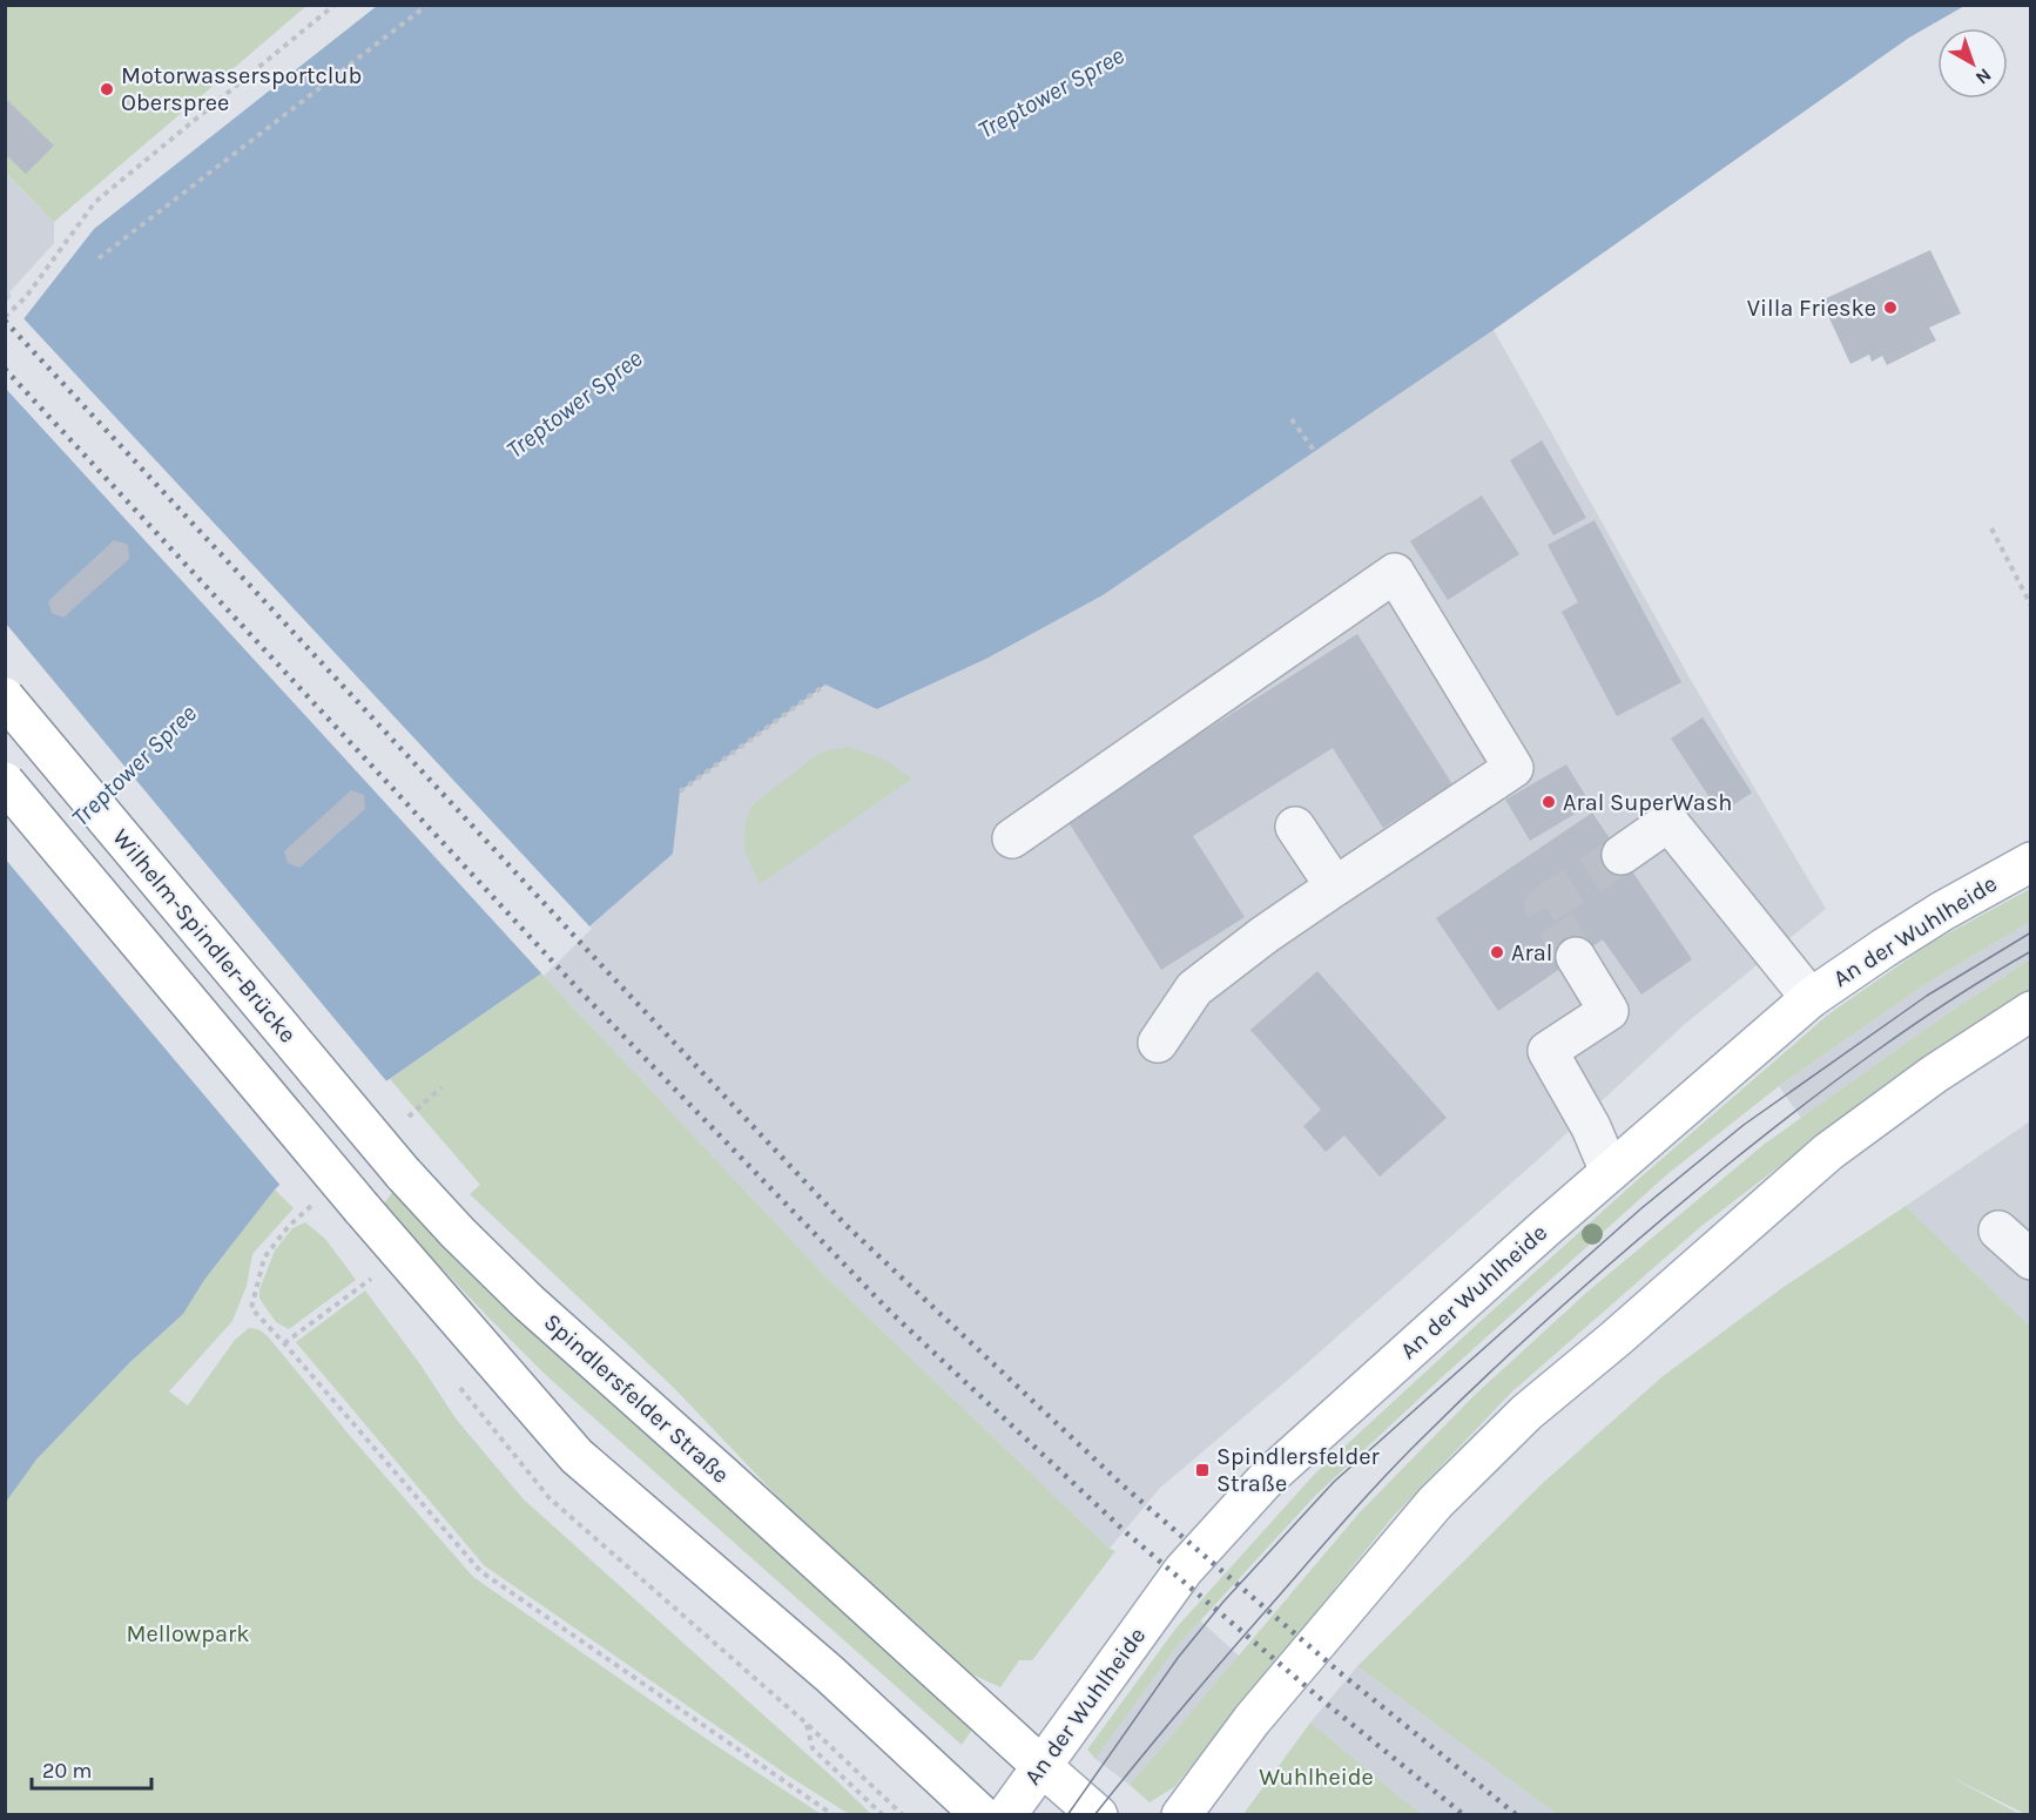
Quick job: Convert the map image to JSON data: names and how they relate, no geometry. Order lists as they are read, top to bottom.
{
  "streets": {
    "main road": ["An der Wuhlheide", "Wilhelm-Spindler-Brücke", "Spindlersfelder Straße"]
  },
  "crossings": [
    ["An der Wuhlheide", "Spindlersfelder Straße"],
    ["Wilhelm-Spindler-Brücke", "Spindlersfelder Straße"]
  ],
  "water": ["Treptower Spree"],
  "parks": ["Mellowpark", "Wuhlheide"],
  "places": {
    "other": [
      "Motorwassersportclub Oberspree",
      "Villa Frieske",
      "Aral SuperWash",
      "Aral"
    ],
    "transit": ["Spindlersfelder Straße"]
  },
  "scale_bar": "20 m",
  "north": "bottom right"
}
